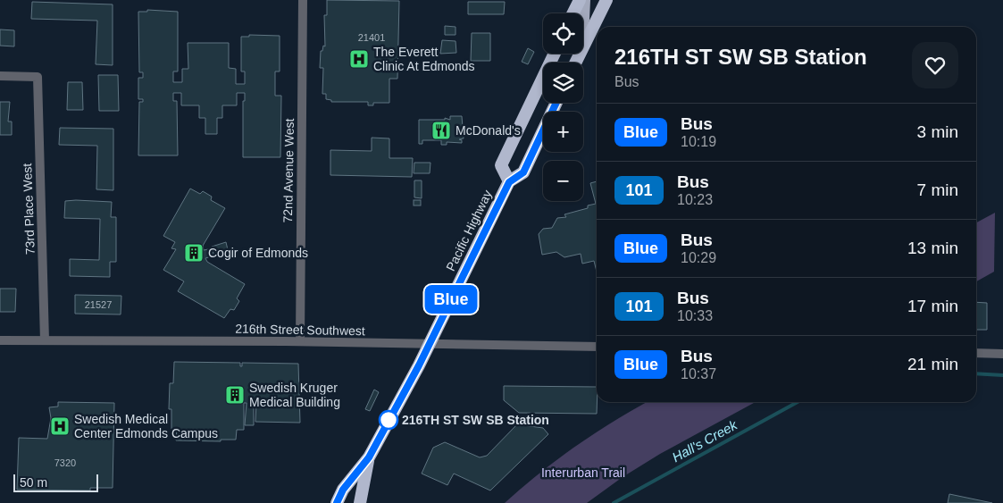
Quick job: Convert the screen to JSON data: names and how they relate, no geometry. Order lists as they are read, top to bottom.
{
  "streets": {
    "highway": ["Pacific Highway"],
    "street": ["72nd Avenue West", "73rd Place West", "216th Street Southwest"]
  },
  "crossings": [
    ["72nd Avenue West", "216th Street Southwest"],
    ["73rd Place West", "216th Street Southwest"],
    ["Pacific Highway", "216th Street Southwest"]
  ],
  "water": ["Hall's Creek"],
  "parks": ["Interurban Trail"],
  "places": {
    "hospital": ["The Everett Clinic At Edmonds", "Swedish Medical Center Edmonds Campus"],
    "restaurant": ["McDonald's"],
    "building": ["Cogir of Edmonds", "Swedish Kruger Medical Building"],
    "other": ["216TH ST SW SB Station"]
  },
  "lines": ["bus line Blue"],
  "house_numbers": ["21401", "21527", "7320"],
  "scale_bar": "50 m",
  "page": {
    "on_map": "Blue",
    "map_buttons": ["+", "−"],
    "heading": ["216TH ST SW SB Station", "Bus"],
    "list": [
      {
        "mark": "Blue",
        "name": "Bus",
        "note": "10:19",
        "value": "3 min"
      },
      {
        "mark": "101",
        "name": "Bus",
        "note": "10:23",
        "value": "7 min"
      },
      {
        "mark": "Blue",
        "name": "Bus",
        "note": "10:29",
        "value": "13 min"
      },
      {
        "mark": "101",
        "name": "Bus",
        "note": "10:33",
        "value": "17 min"
      },
      {
        "mark": "Blue",
        "name": "Bus",
        "note": "10:37",
        "value": "21 min"
      }
    ],
    "scale": "50 m"
  }
}
